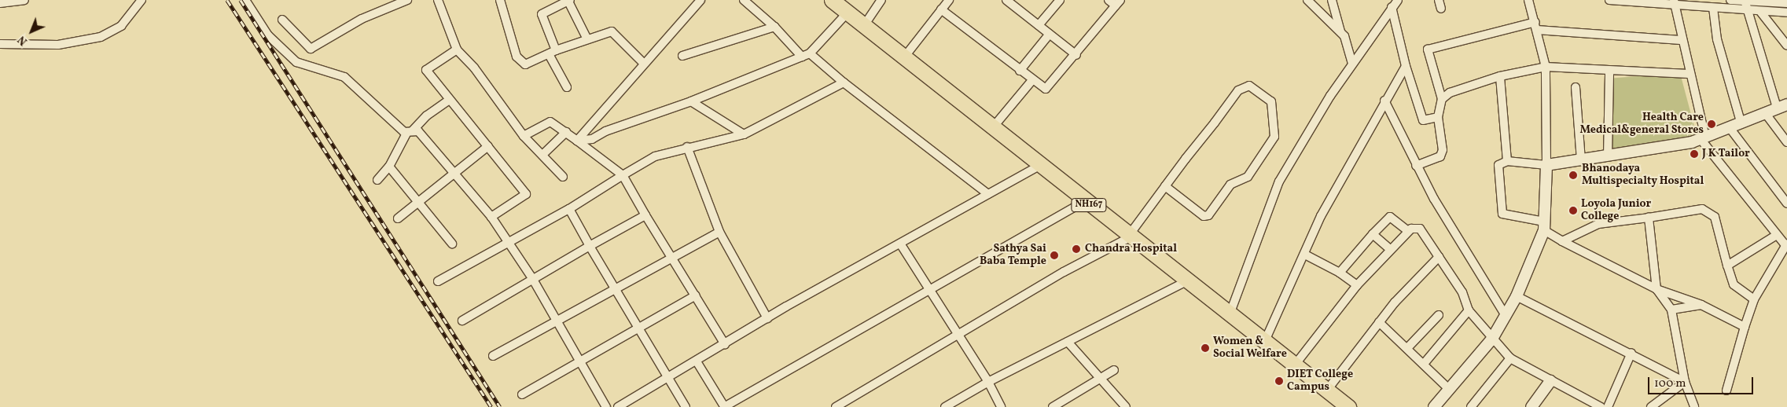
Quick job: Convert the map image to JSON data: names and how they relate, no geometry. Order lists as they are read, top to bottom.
{
  "streets": {
    "highway": ["NH167"]
  },
  "places": [
    "Health Care Medical&general Stores",
    "J K Tailor",
    "Bhanodaya Multispecialty Hospital",
    "Loyola Junior College",
    "Chandra Hospital",
    "Sathya Sai Baba Temple",
    "Women & Social Welfare",
    "DIET College Campus"
  ],
  "scale_bar": "100 m",
  "north": "bottom left"
}
